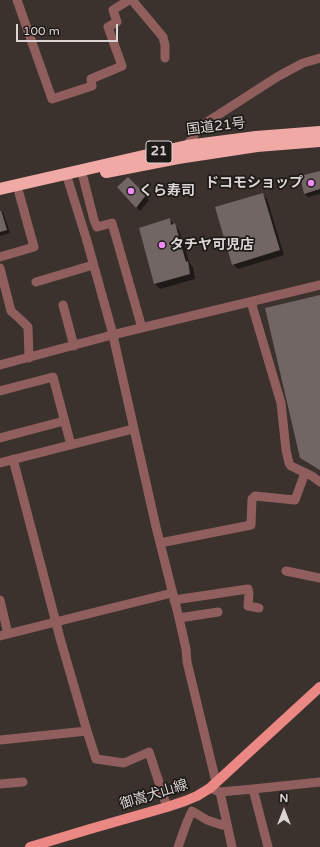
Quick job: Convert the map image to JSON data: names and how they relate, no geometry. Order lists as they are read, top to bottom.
{
  "streets": {
    "highway": ["国道21号", "21"],
    "main road": ["御嵩犬山線"]
  },
  "places": ["ドコモショップ", "くら寿司", "タチヤ可児店"],
  "scale_bar": "100 m",
  "north": "top"
}
